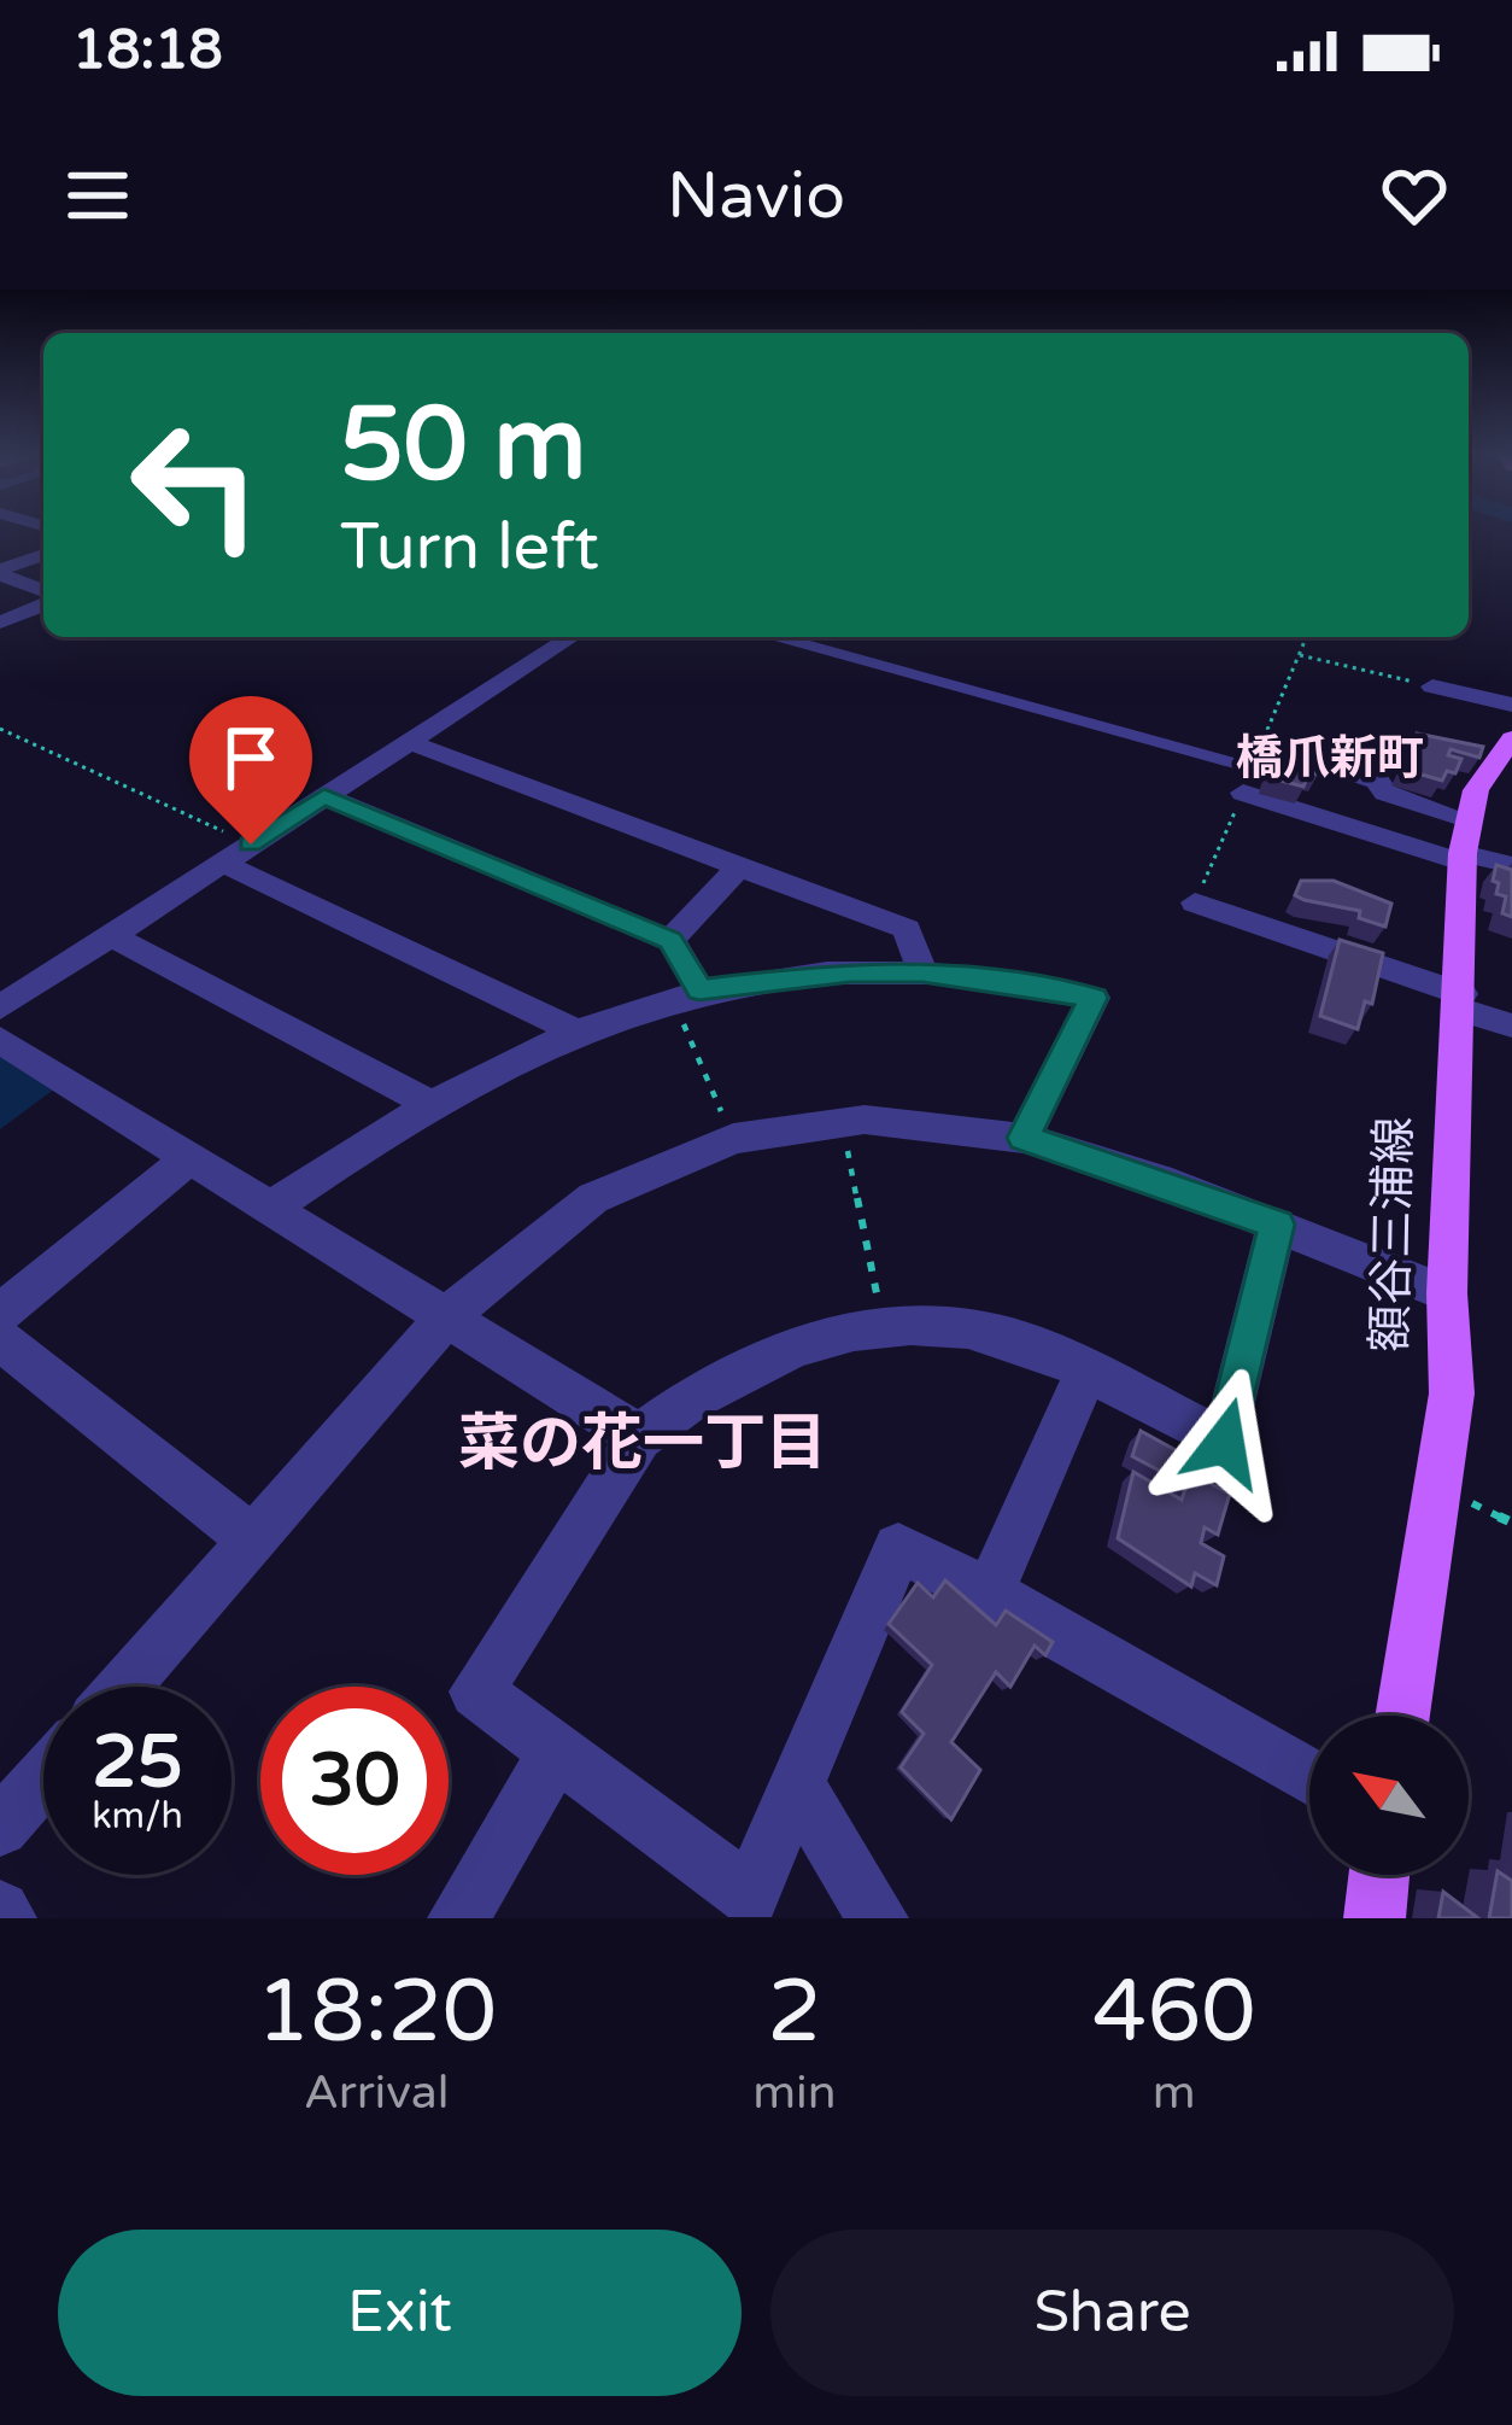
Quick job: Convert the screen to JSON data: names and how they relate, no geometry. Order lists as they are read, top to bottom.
{
  "streets": {
    "main road": ["額谷三浦線"]
  },
  "districts": ["橋爪新町", "菜の花一丁目"],
  "north": "top left",
  "page": {
    "status": "18:18",
    "header": "Navio",
    "turn": ["50 m", "Turn left"],
    "speed": "25 km/h",
    "limit": "30",
    "eta": [
      "18:20",
      "Arrival",
      "2",
      "min",
      "460",
      "m"
    ],
    "buttons": ["Exit", "Share"]
  }
}
